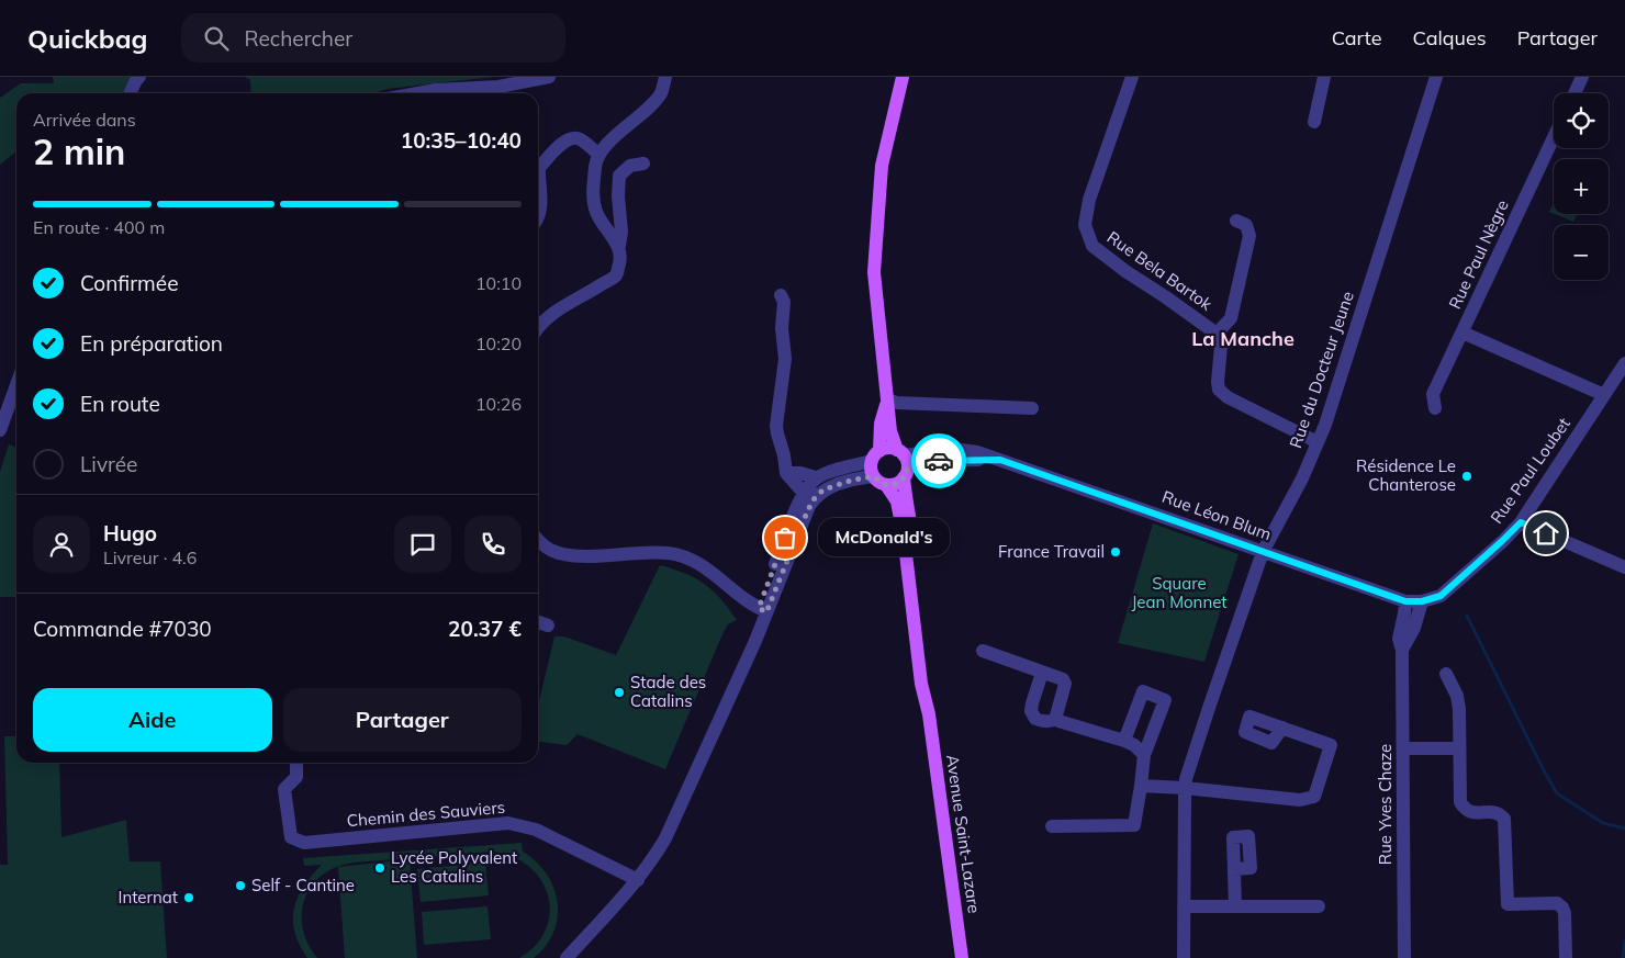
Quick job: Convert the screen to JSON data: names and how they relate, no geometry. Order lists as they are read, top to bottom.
{
  "streets": {
    "main road": ["Avenue Saint-Lazare"],
    "street": [
      "Rue Paul Nègre",
      "Rue Bela Bartok",
      "Rue du Docteur Jeune",
      "Rue Paul Loubet",
      "Rue Léon Blum",
      "Rue Yves Chaze",
      "Chemin des Sauviers"
    ]
  },
  "crossings": [
    ["Rue Bela Bartok", "Rue du Docteur Jeune"],
    ["Rue du Docteur Jeune", "Rue Léon Blum"],
    ["Rue Paul Loubet", "Rue Léon Blum"],
    ["Rue Paul Loubet", "Rue Yves Chaze"],
    ["Rue Léon Blum", "Rue Yves Chaze"],
    ["Rue Léon Blum", "Avenue Saint-Lazare"]
  ],
  "districts": ["La Manche"],
  "parks": ["Square Jean Monnet"],
  "places": [
    "Résidence Le Chanterose",
    "McDonald's",
    "France Travail",
    "Stade des Catalins",
    "Lycée Polyvalent Les Catalins",
    "Self - Cantine",
    "Internat"
  ],
  "page": {
    "header": "Quickbag",
    "search": "Rechercher",
    "nav": ["Carte", "Calques", "Partager"],
    "map_buttons": ["+", "−"],
    "heading": ["2 min", "Arrivée dans", "10:35–10:40"],
    "panel": [
      "Hugo",
      "Livreur · 4.6",
      "Commande #7030",
      "20.37 €"
    ],
    "bar": "En route · 400 m",
    "list": [
      ["Confirmée", "10:10"],
      ["En préparation", "10:20"],
      ["En route", "10:26"],
      "Livrée"
    ],
    "bubble": "McDonald's",
    "buttons": ["Aide", "Partager"]
  }
}
